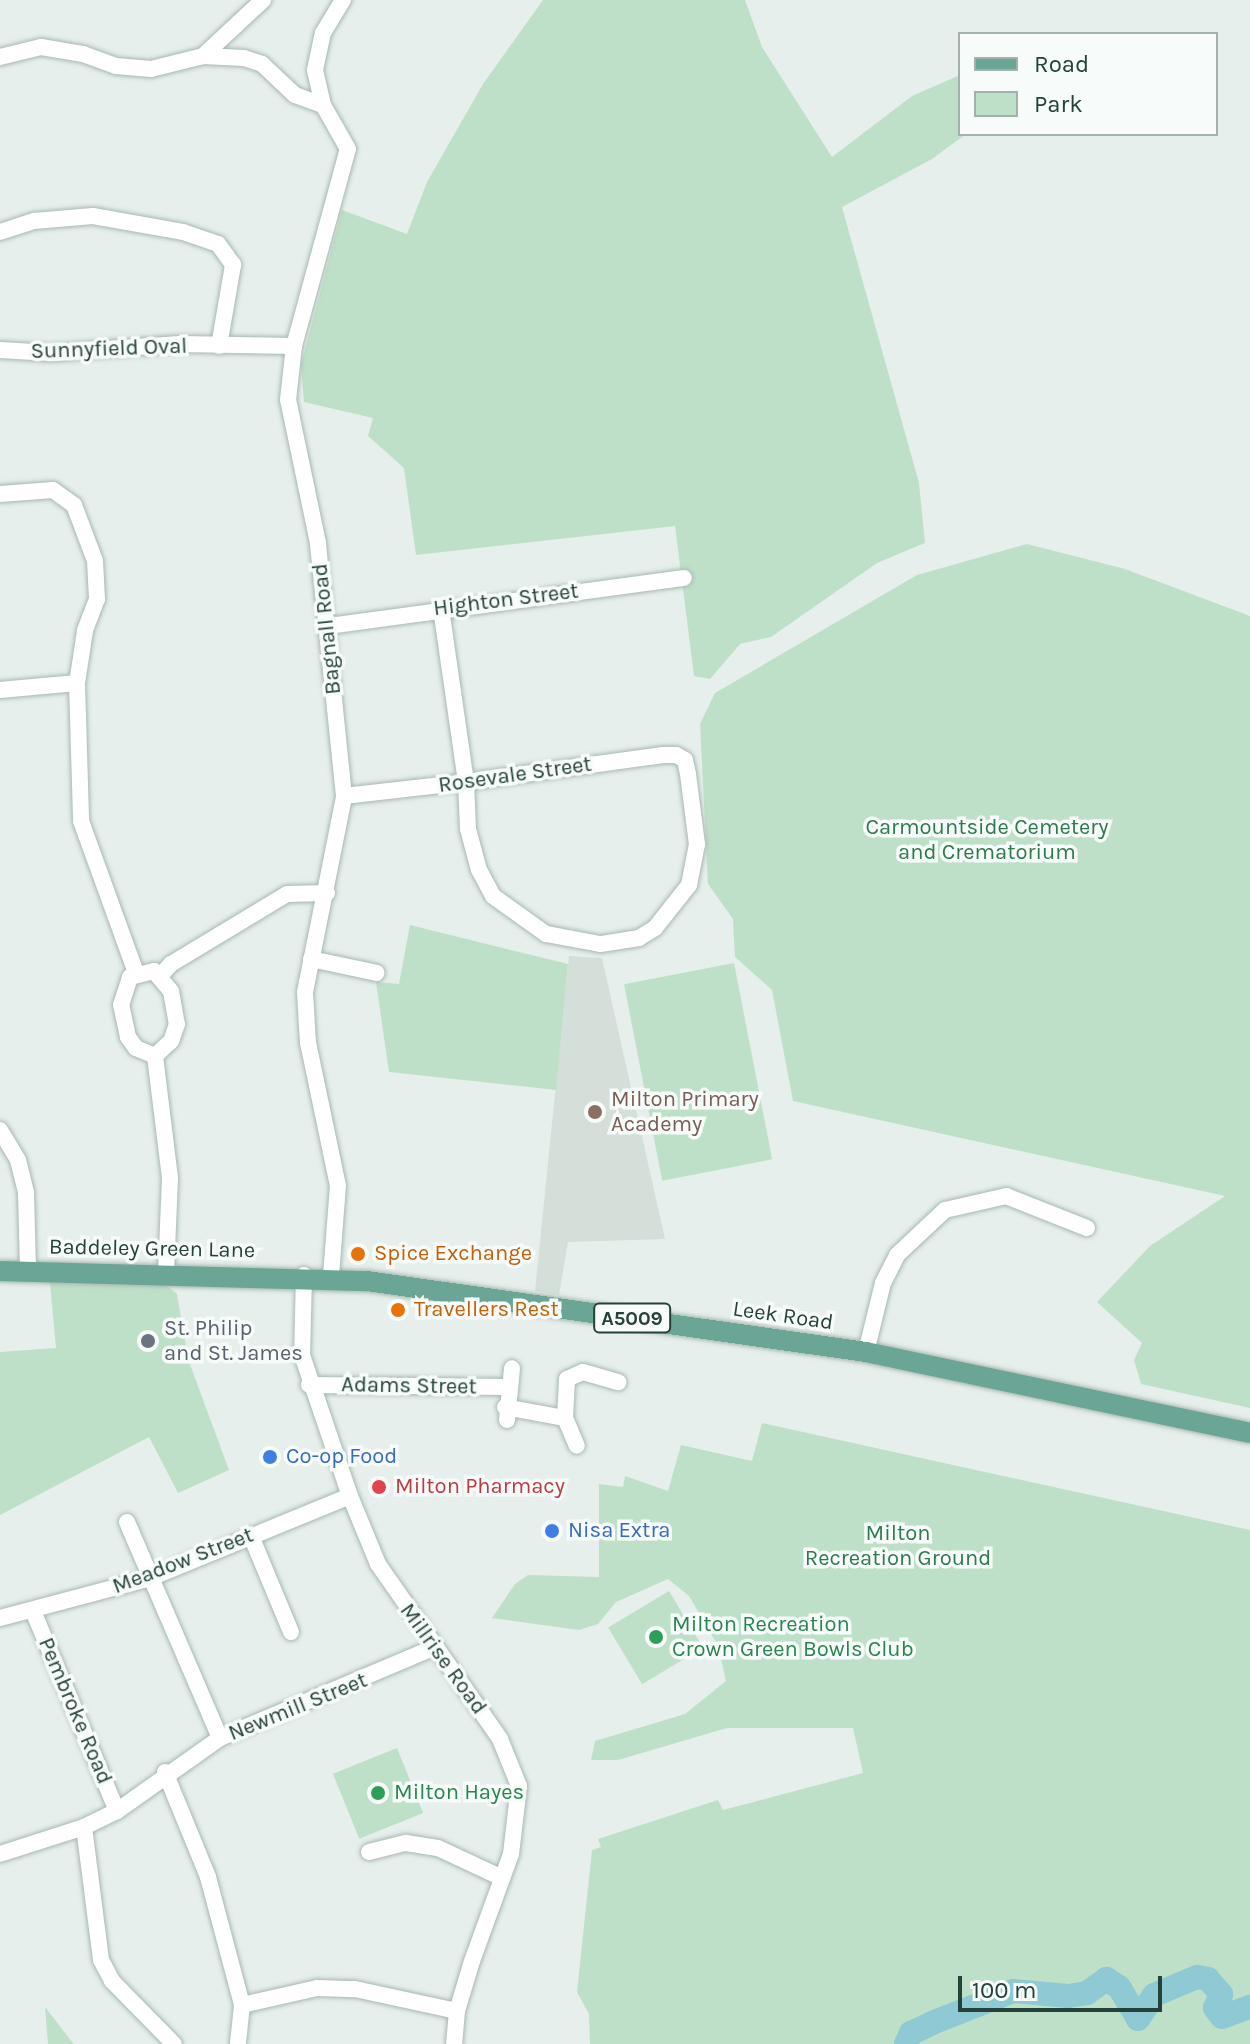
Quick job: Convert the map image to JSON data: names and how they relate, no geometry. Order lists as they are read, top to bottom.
{
  "streets": {
    "main road": ["Baddeley Green Lane", "Leek Road", "A5009"],
    "street": [
      "Sunnyfield Oval",
      "Highton Street",
      "Bagnall Road",
      "Rosevale Street",
      "Adams Street",
      "Meadow Street",
      "Millrise Road",
      "Newmill Street",
      "Pembroke Road"
    ]
  },
  "crossings": [
    ["Sunnyfield Oval", "Bagnall Road"],
    ["Highton Street", "Bagnall Road"],
    ["Bagnall Road", "Rosevale Street"],
    ["Bagnall Road", "Leek Road"],
    ["Baddeley Green Lane", "Leek Road"],
    ["Baddeley Green Lane", "Millrise Road"],
    ["Leek Road", "Millrise Road"],
    ["Adams Street", "Millrise Road"],
    ["Meadow Street", "Millrise Road"],
    ["Meadow Street", "Pembroke Road"],
    ["Millrise Road", "Newmill Street"],
    ["Newmill Street", "Pembroke Road"]
  ],
  "parks": ["Carmountside Cemetery and Crematorium", "Milton Recreation Ground"],
  "places": [
    "Milton Primary Academy",
    "Spice Exchange",
    "Travellers Rest",
    "St. Philip and St. James",
    "Co-op Food",
    "Milton Pharmacy",
    "Nisa Extra",
    "Milton Recreation Crown Green Bowls Club",
    "Milton Hayes"
  ],
  "legend": ["Road", "Park"],
  "scale_bar": "100 m"
}
